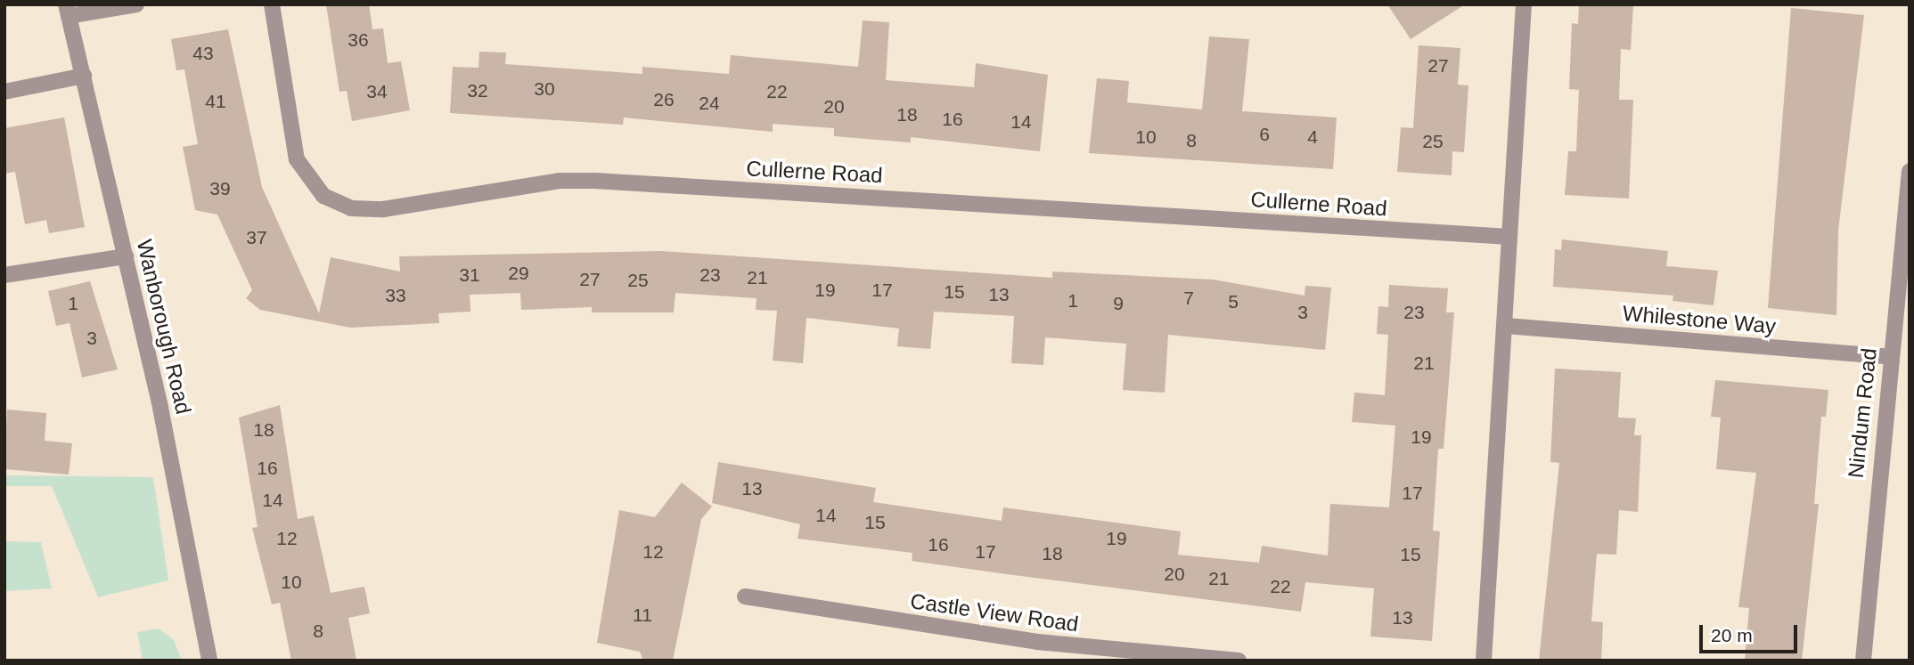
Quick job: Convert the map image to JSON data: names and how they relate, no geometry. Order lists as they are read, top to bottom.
{
  "streets": {
    "street": [
      "Cullerne Road",
      "Whilestone Way",
      "Wanborough Road",
      "Nindum Road",
      "Castle View Road"
    ]
  },
  "crossings": [
    ["Whilestone Way", "Nindum Road"]
  ],
  "house_numbers": [
    "36",
    "43",
    "27",
    "30",
    "32",
    "34",
    "22",
    "26",
    "41",
    "24",
    "20",
    "18",
    "16",
    "14",
    "6",
    "10",
    "4",
    "8",
    "25",
    "39",
    "37",
    "29",
    "31",
    "23",
    "21",
    "27",
    "25",
    "19",
    "17",
    "15",
    "13",
    "33",
    "7",
    "1",
    "5",
    "1",
    "9",
    "3",
    "23",
    "3",
    "21",
    "18",
    "19",
    "16",
    "13",
    "17",
    "14",
    "14",
    "15",
    "12",
    "19",
    "16",
    "12",
    "17",
    "18",
    "15",
    "20",
    "21",
    "10",
    "22",
    "11",
    "13",
    "8"
  ],
  "scale_bar": "20 m"
}
